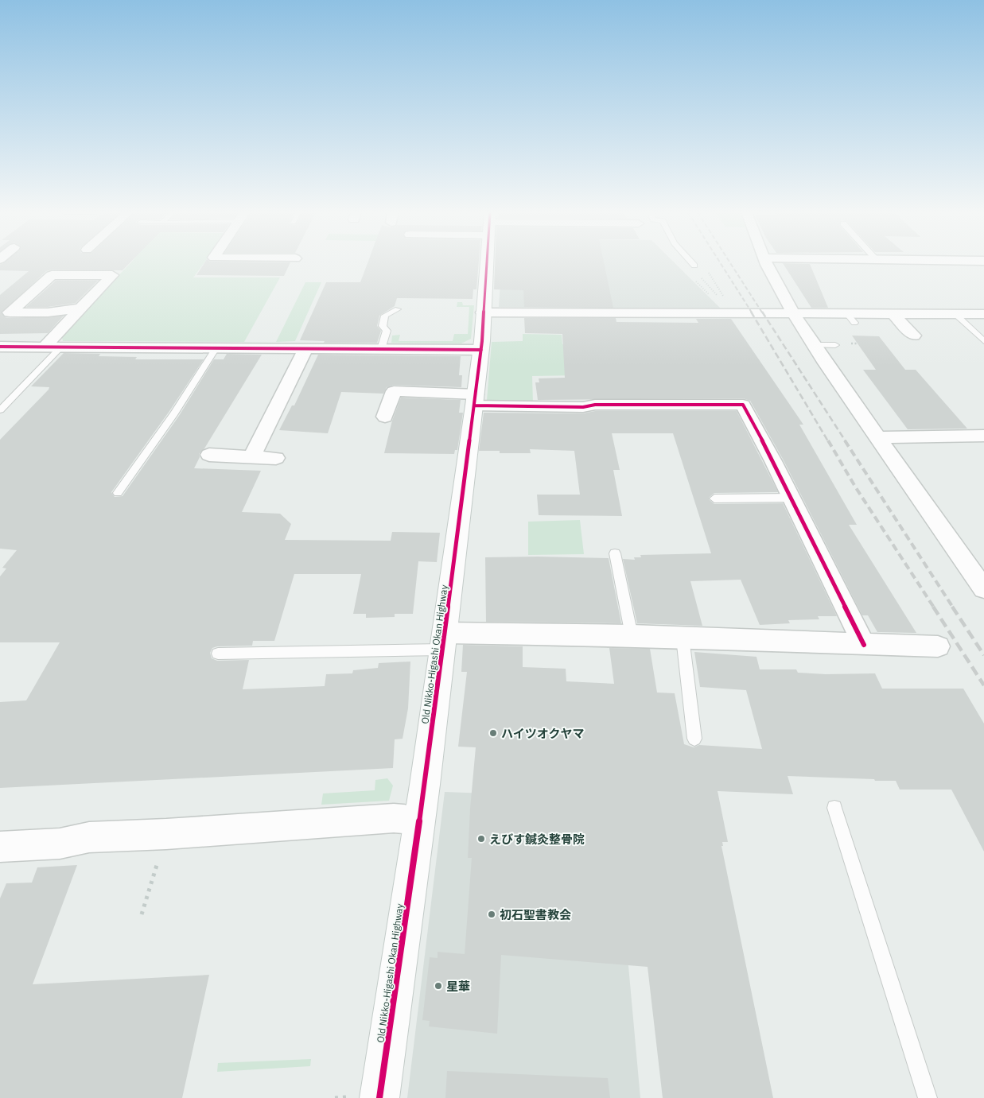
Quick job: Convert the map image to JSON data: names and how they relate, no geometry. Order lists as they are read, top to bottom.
{
  "streets": {
    "street": ["Old Nikko-Higashi Okan Highway"]
  },
  "places": [
    "ハイツオクヤマ",
    "えびす鍼灸整骨院",
    "初石聖書教会",
    "星華"
  ]
}
